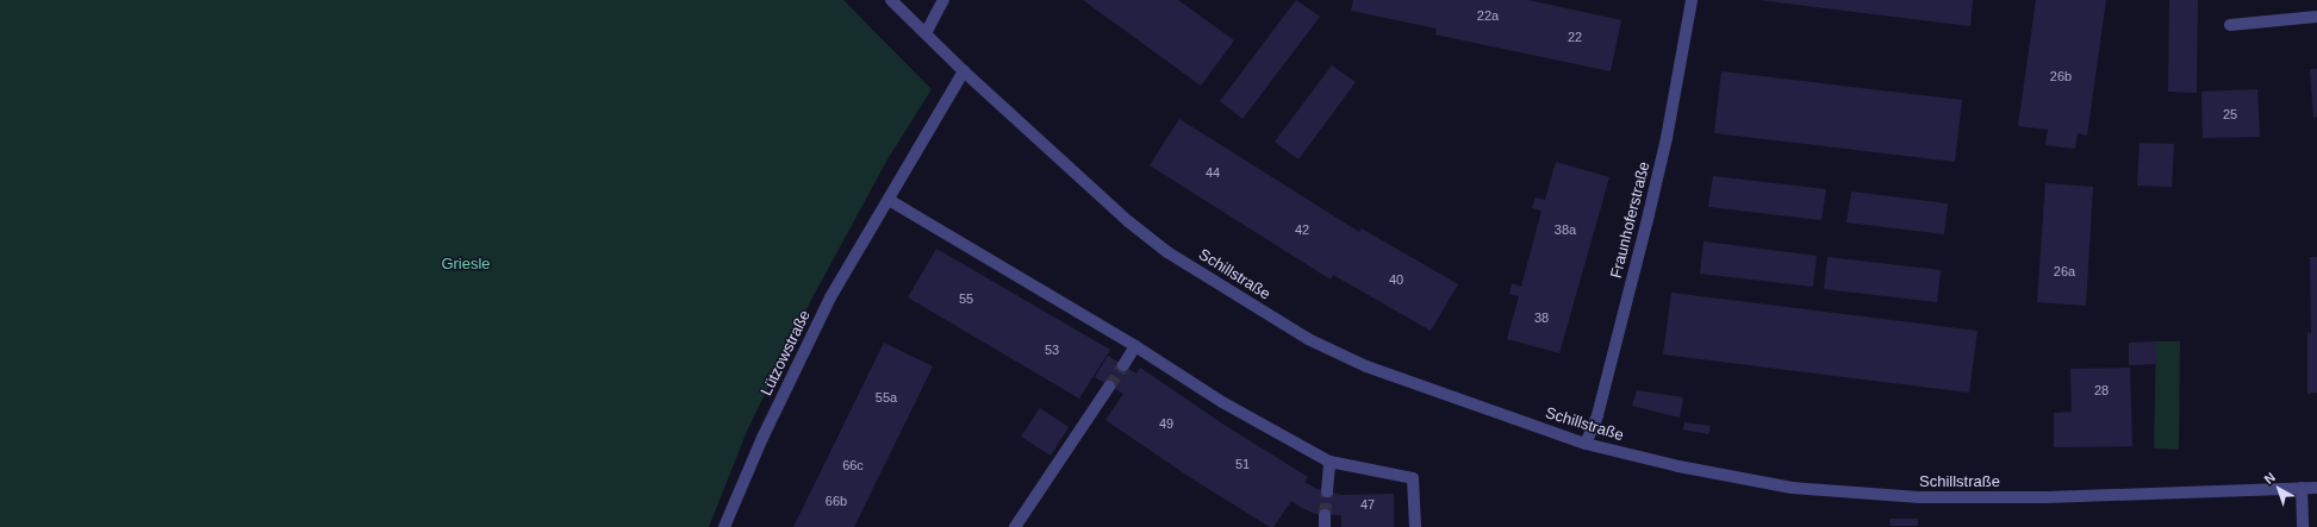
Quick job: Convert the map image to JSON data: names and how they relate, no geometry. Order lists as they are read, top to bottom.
{
  "streets": {
    "street": ["Fraunhoferstraße", "Schillstraße", "Lützowstraße"]
  },
  "crossings": [
    ["Fraunhoferstraße", "Schillstraße"]
  ],
  "parks": ["Griesle"],
  "house_numbers": [
    "22a",
    "22",
    "26b",
    "25",
    "44",
    "42",
    "38a",
    "26a",
    "40",
    "55",
    "38",
    "53",
    "28",
    "55a",
    "49",
    "51",
    "66c",
    "66b",
    "47"
  ],
  "north": "top left"
}
